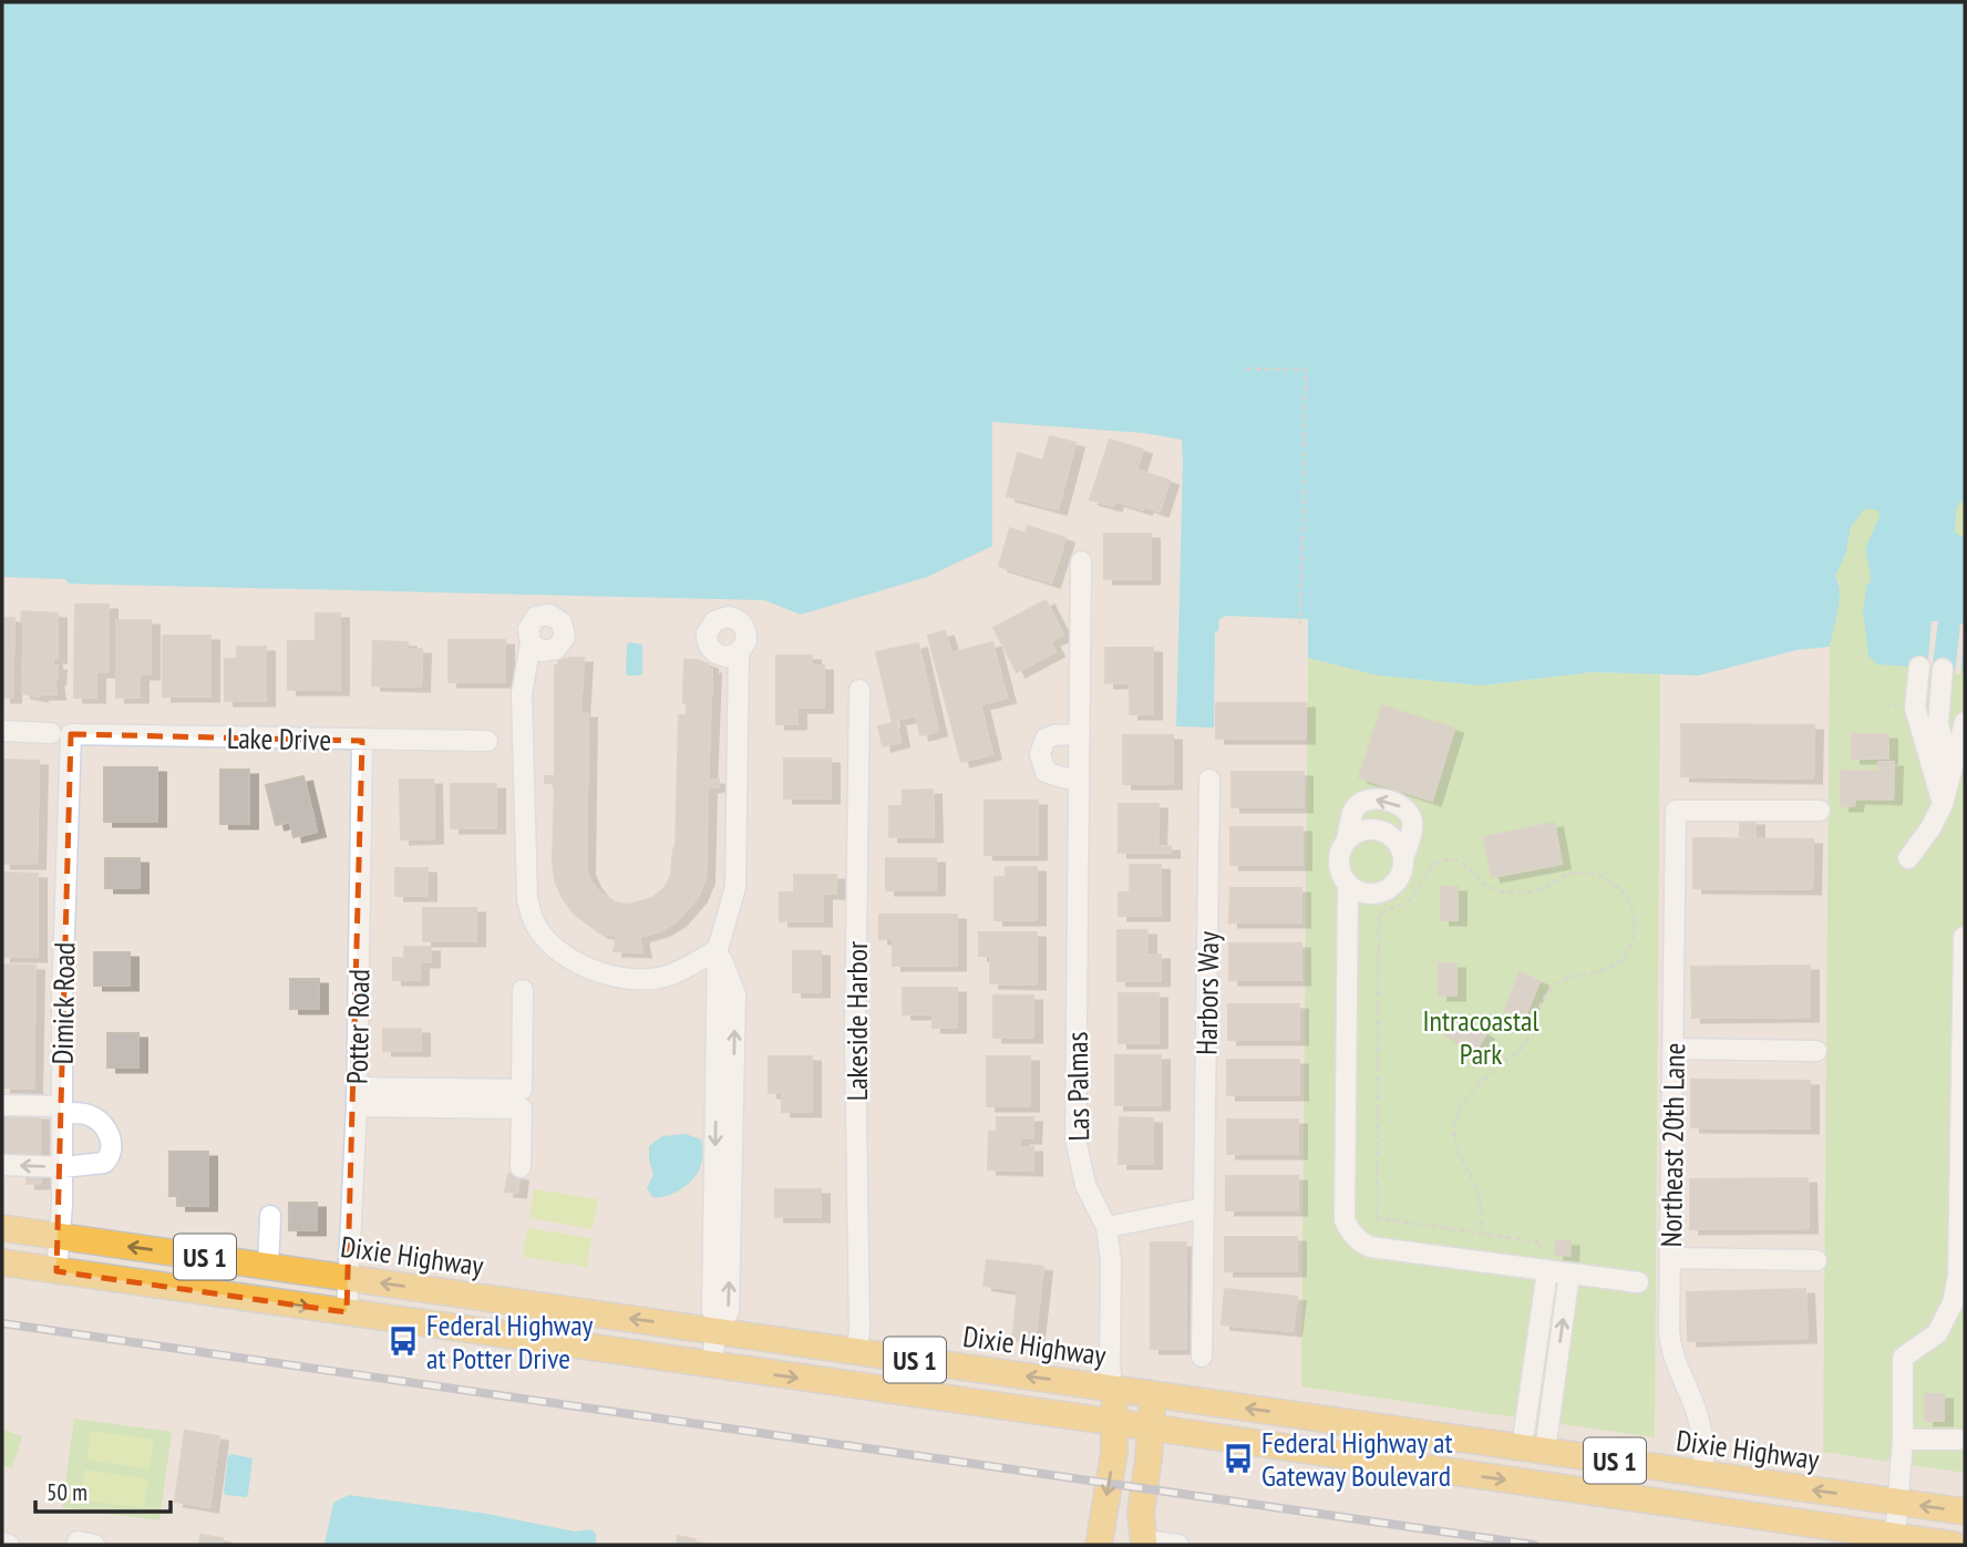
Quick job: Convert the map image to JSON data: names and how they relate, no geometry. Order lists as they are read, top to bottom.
{
  "streets": {
    "main road": ["Dixie Highway", "US 1"],
    "street": [
      "Lake Drive",
      "Harbors Way",
      "Dimick Road",
      "Lakeside Harbor",
      "Potter Road",
      "Las Palmas",
      "Northeast 20th Lane"
    ]
  },
  "crossings": [
    ["Lake Drive", "Dimick Road"],
    ["Lake Drive", "Potter Road"],
    ["Dimick Road", "Dixie Highway"],
    ["Dimick Road", "US 1"],
    ["Lakeside Harbor", "Dixie Highway"],
    ["Potter Road", "Dixie Highway"],
    ["Potter Road", "US 1"],
    ["Las Palmas", "Dixie Highway"],
    ["Northeast 20th Lane", "Dixie Highway"]
  ],
  "parks": ["Intracoastal Park"],
  "places": {
    "bus stop": ["Federal Highway at Potter Drive", "Federal Highway at Gateway Boulevard"]
  },
  "scale_bar": "50 m"
}
